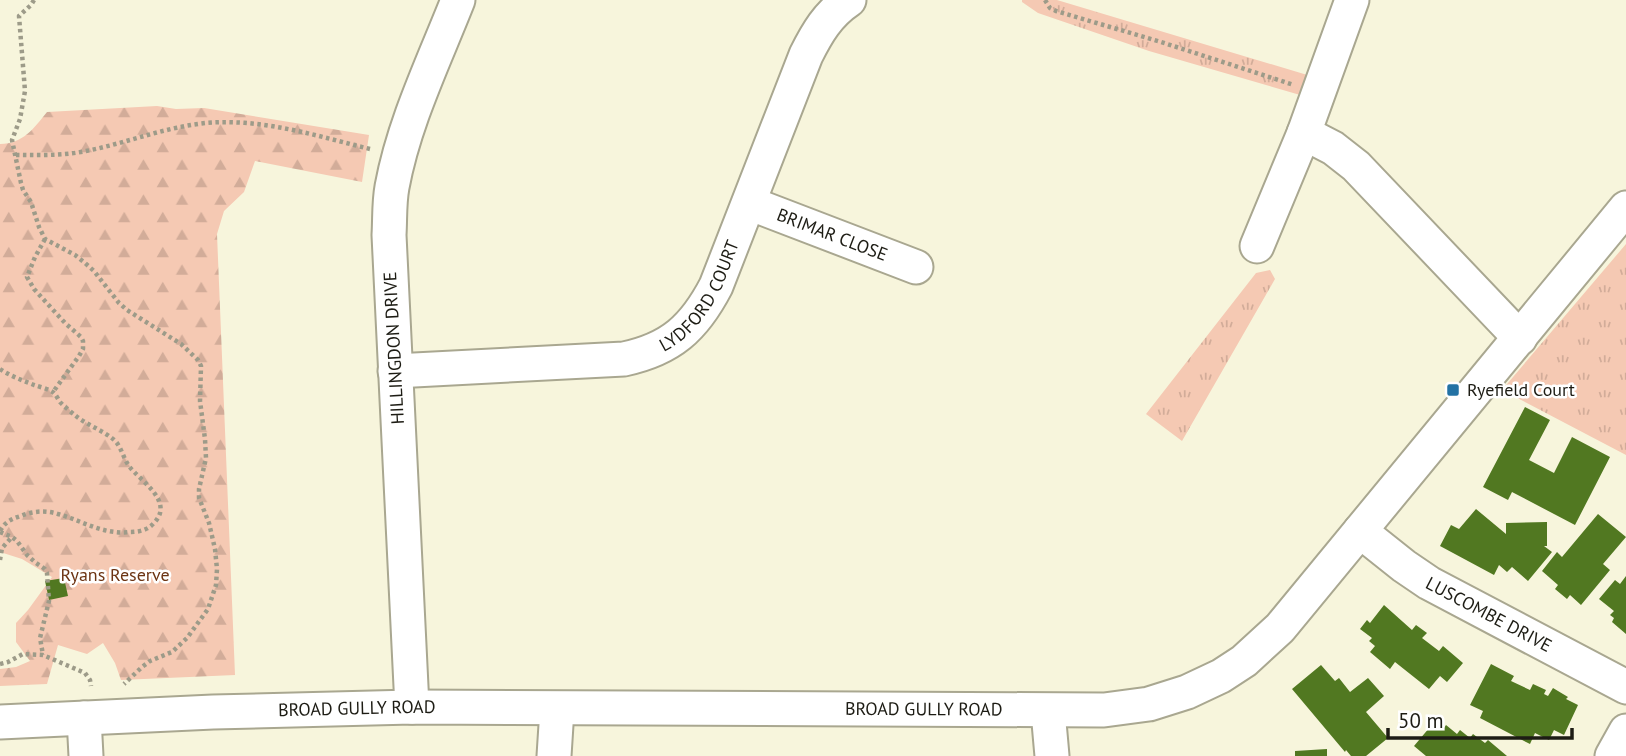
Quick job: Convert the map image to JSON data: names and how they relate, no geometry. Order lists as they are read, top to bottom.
{
  "streets": {
    "street": [
      "BRIMAR CLOSE",
      "LYDFORD COURT",
      "HILLINGDON DRIVE",
      "LUSCOMBE DRIVE",
      "BROAD GULLY ROAD"
    ]
  },
  "crossings": [
    ["BRIMAR CLOSE", "LYDFORD COURT"],
    ["LYDFORD COURT", "HILLINGDON DRIVE"],
    ["HILLINGDON DRIVE", "BROAD GULLY ROAD"],
    ["LUSCOMBE DRIVE", "BROAD GULLY ROAD"]
  ],
  "parks": ["Ryans Reserve"],
  "places": {
    "transit": ["Ryefield Court"]
  },
  "scale_bar": "50 m"
}
